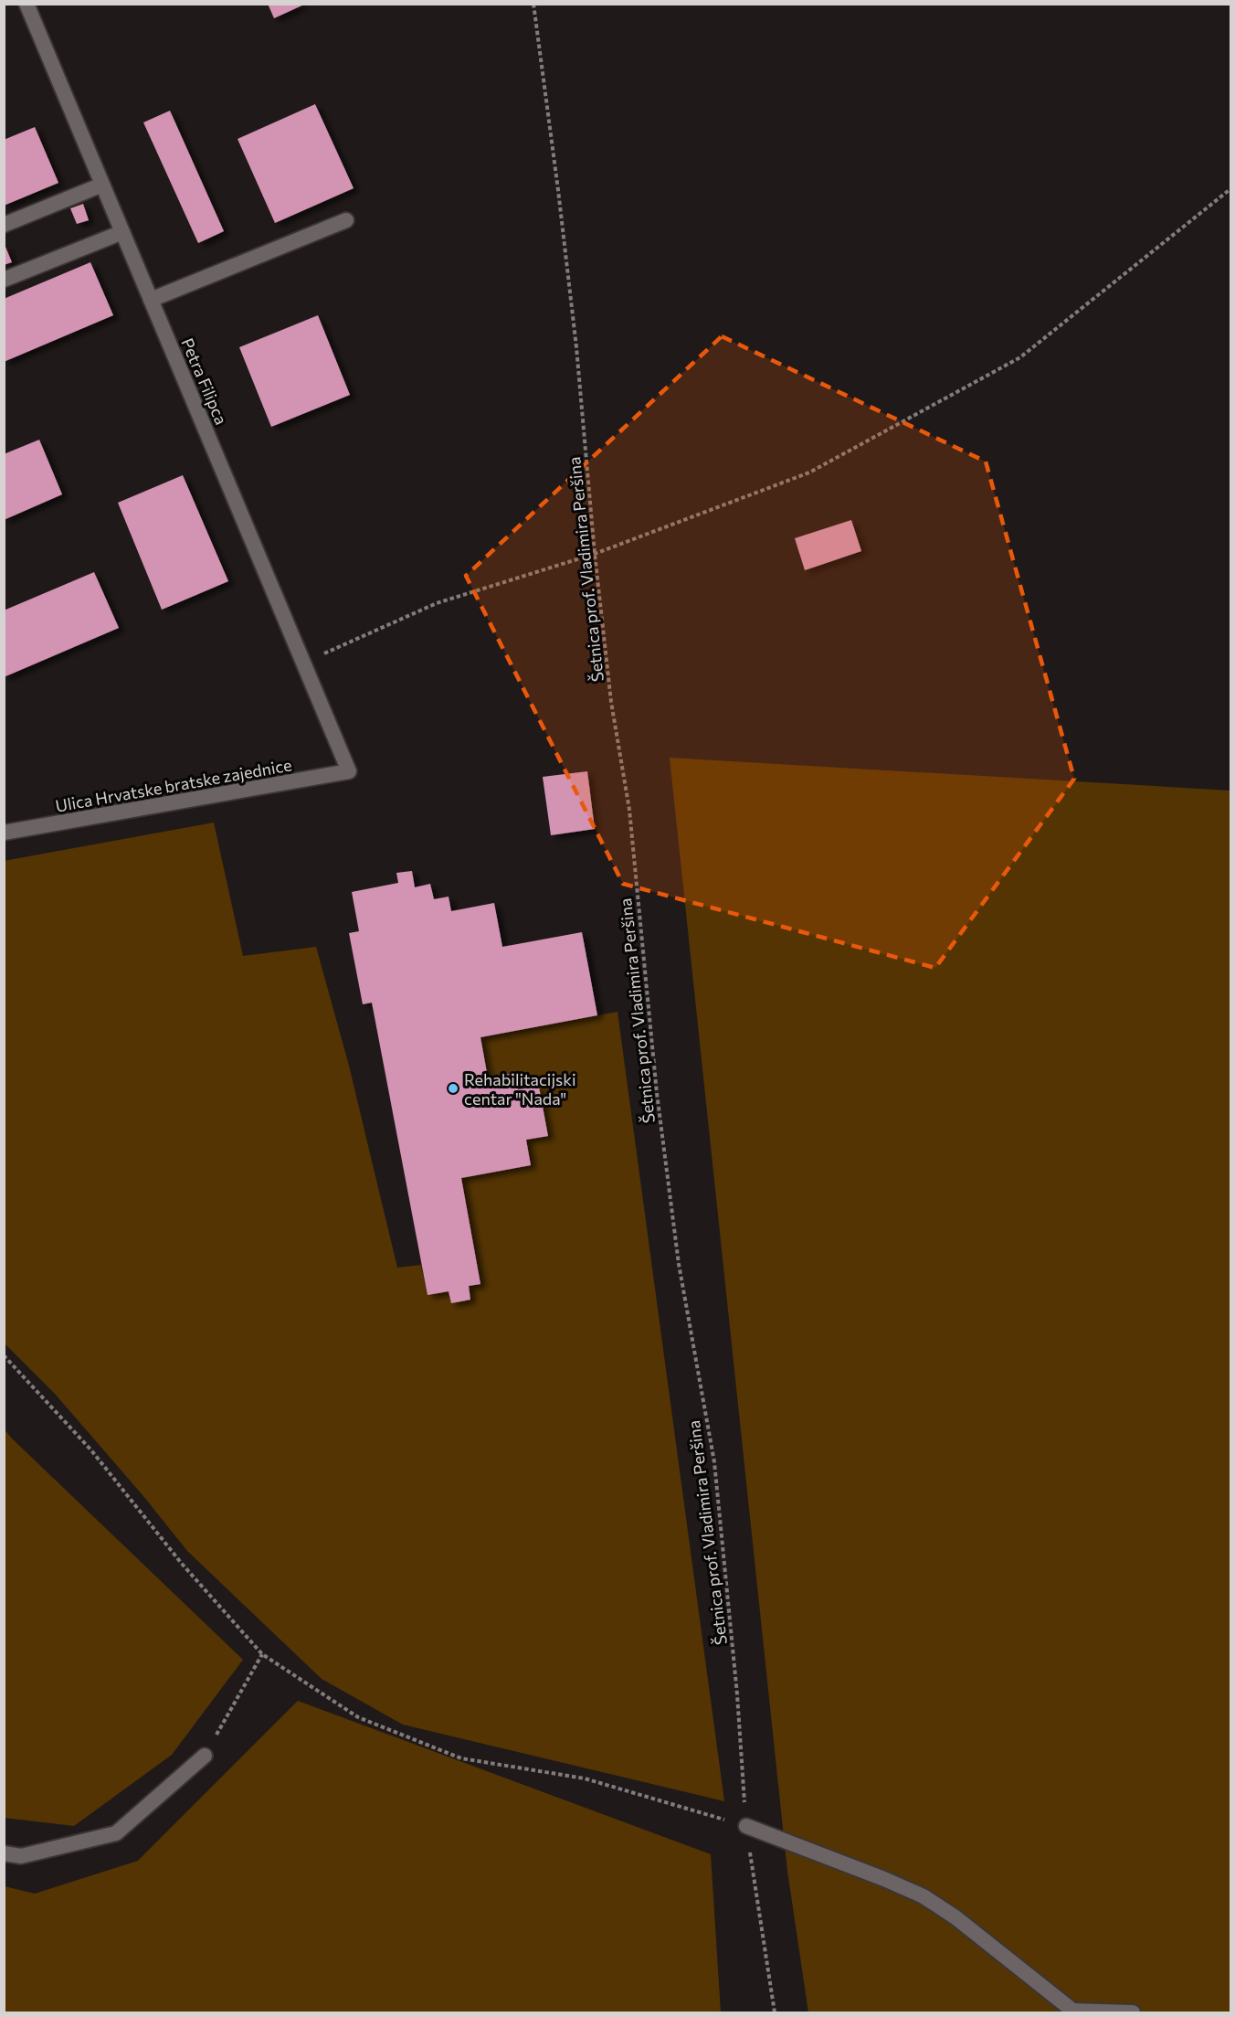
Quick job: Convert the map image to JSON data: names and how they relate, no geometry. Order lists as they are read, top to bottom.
{
  "streets": {
    "street": ["Petra Filipca", "Ulica Hrvatske bratske zajednice"],
    "path": ["Šetnica prof. Vladimira Peršina"]
  },
  "crossings": [
    ["Petra Filipca", "Ulica Hrvatske bratske zajednice"]
  ],
  "places": ["Rehabilitacijski centar \"Nada\""]
}
